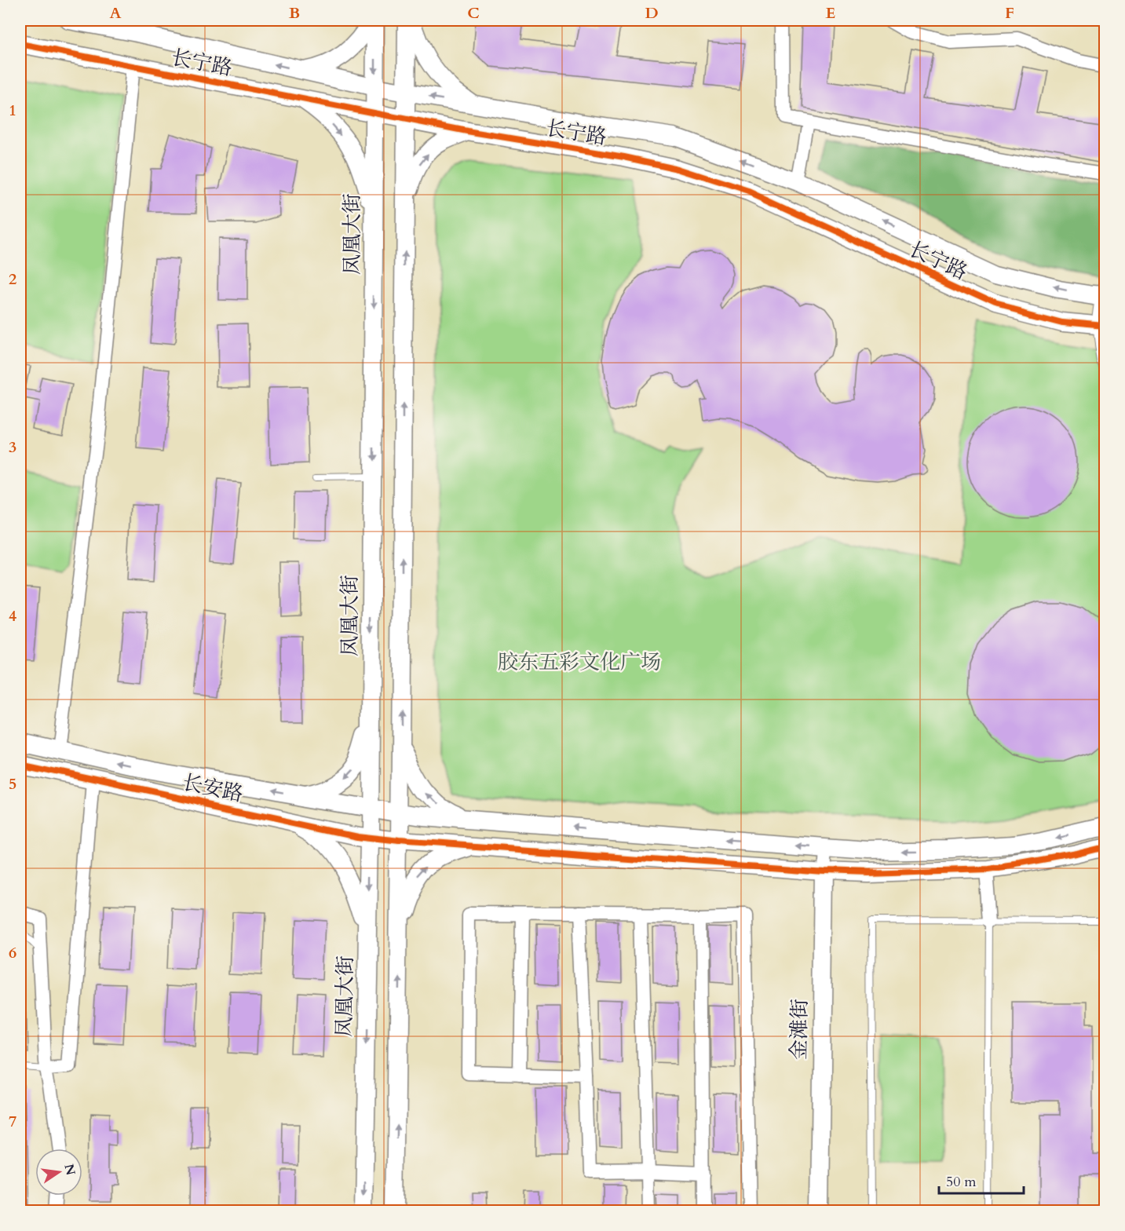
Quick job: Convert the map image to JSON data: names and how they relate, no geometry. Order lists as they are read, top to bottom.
{
  "streets": {
    "street": [
      "长宁路",
      "凤凰大街",
      "长安路",
      "金滩街"
    ]
  },
  "crossings": [
    ["长宁路", "凤凰大街"],
    ["凤凰大街", "长安路"],
    ["长安路", "金滩街"]
  ],
  "parks": ["胶东五彩文化广场"],
  "scale_bar": "50 m",
  "north": "right",
  "grid": {
    "columns": [
      "A",
      "B",
      "C",
      "D",
      "E",
      "F"
    ],
    "rows": [
      "1",
      "2",
      "3",
      "4",
      "5",
      "6",
      "7"
    ]
  }
}
